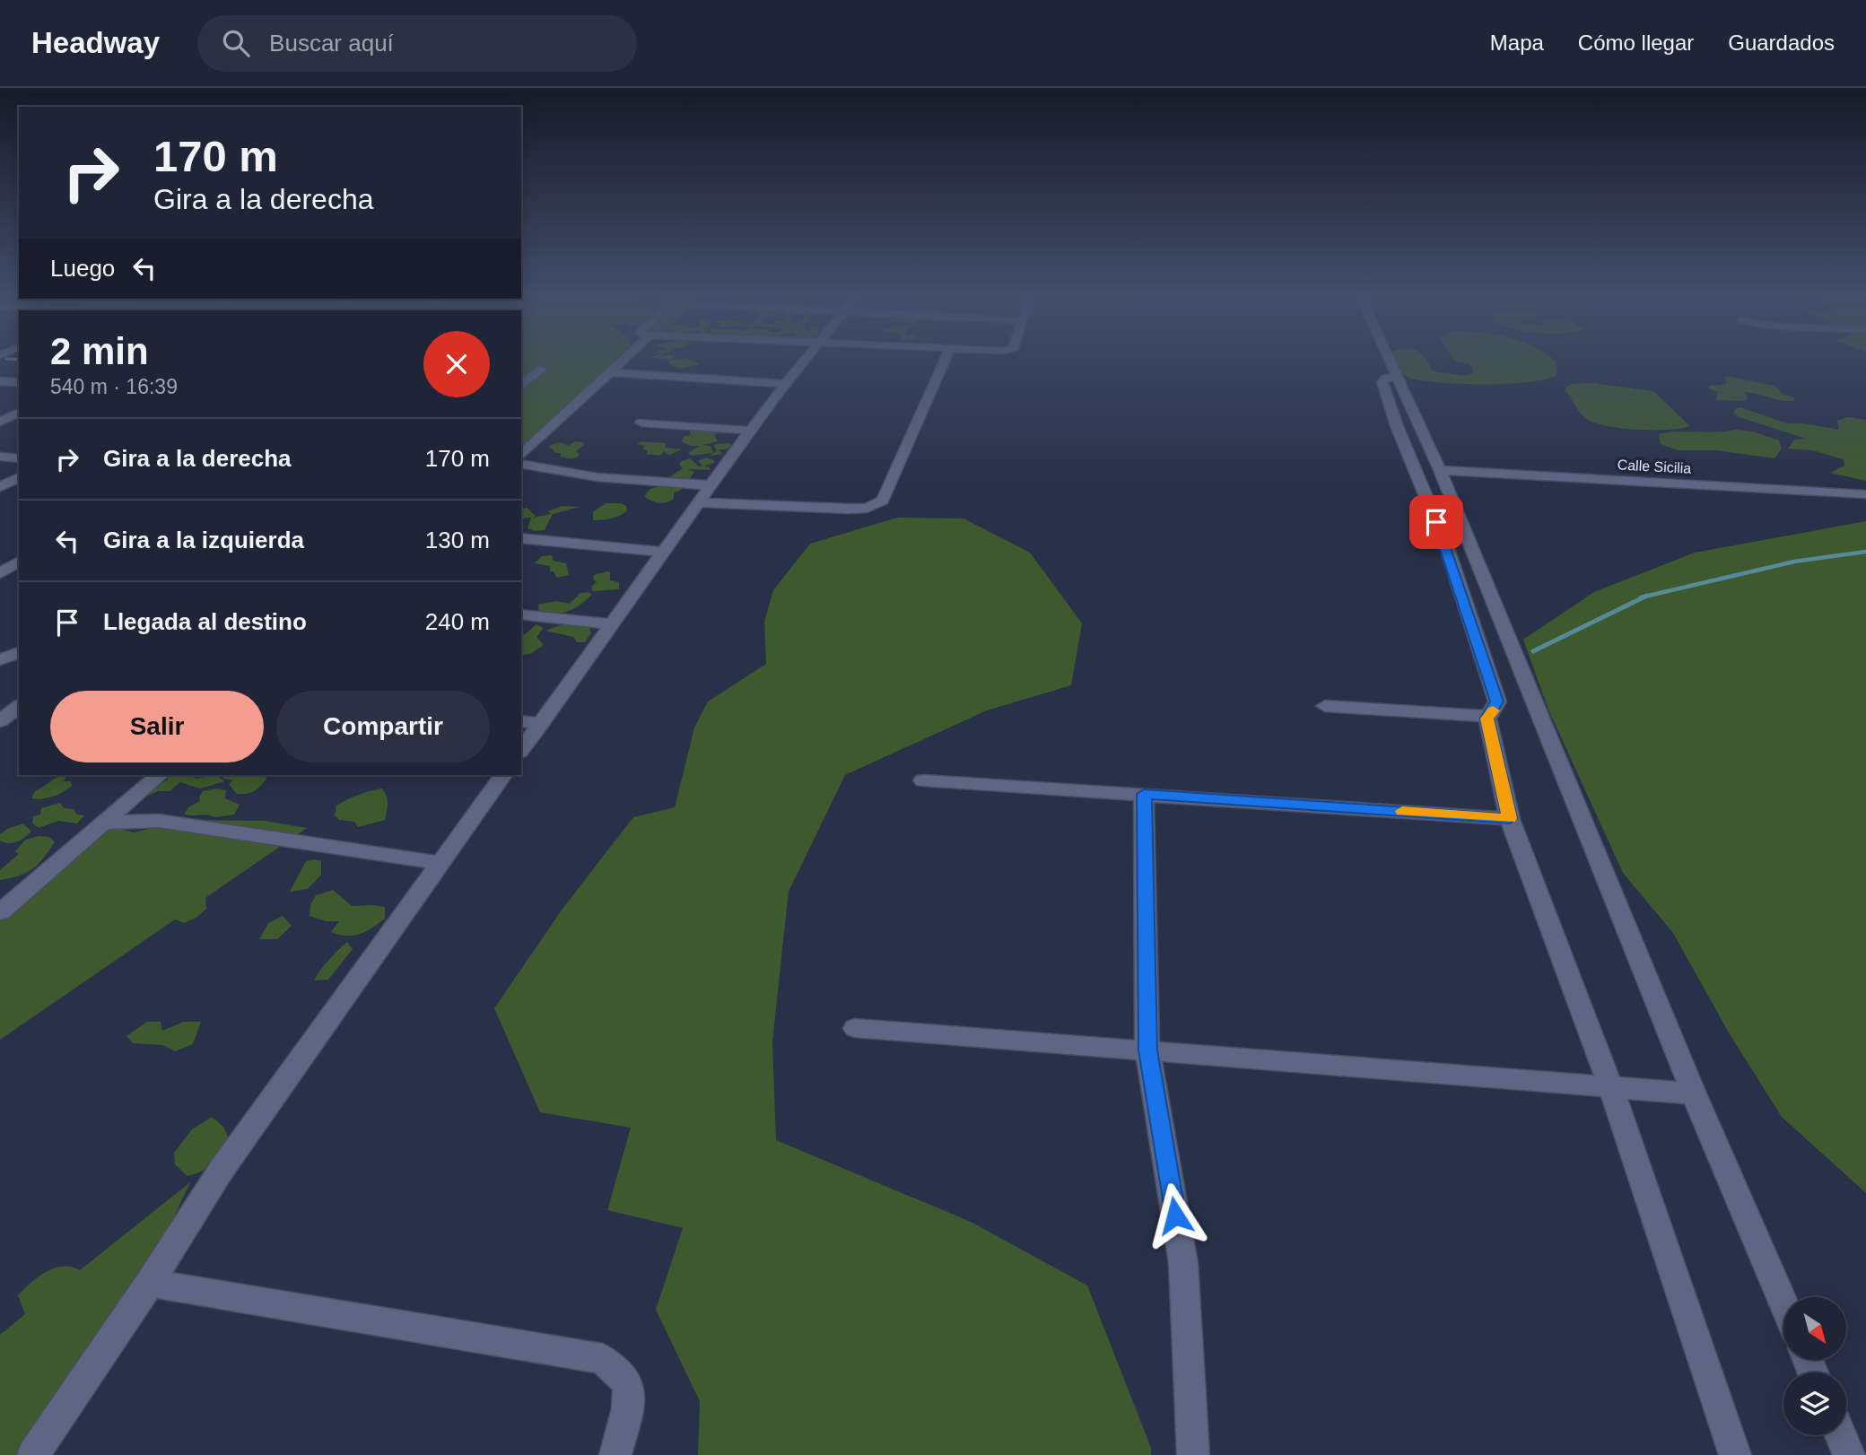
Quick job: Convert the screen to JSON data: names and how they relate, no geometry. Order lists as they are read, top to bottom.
{
  "streets": {
    "street": ["Calle Sicilia"]
  },
  "north": "bottom right",
  "page": {
    "header": "Headway",
    "search": "Buscar aquí",
    "nav": ["Mapa", "Cómo llegar", "Guardados"],
    "turn": ["170 m", "Gira a la derecha"],
    "then": "Luego",
    "heading": ["2 min", "540 m · 16:39"],
    "list": [
      {
        "name": "Gira a la derecha",
        "value": "170 m"
      },
      {
        "name": "Gira a la izquierda",
        "value": "130 m"
      },
      {
        "name": "Llegada al destino",
        "value": "240 m"
      }
    ],
    "buttons": ["Salir", "Compartir"]
  }
}
